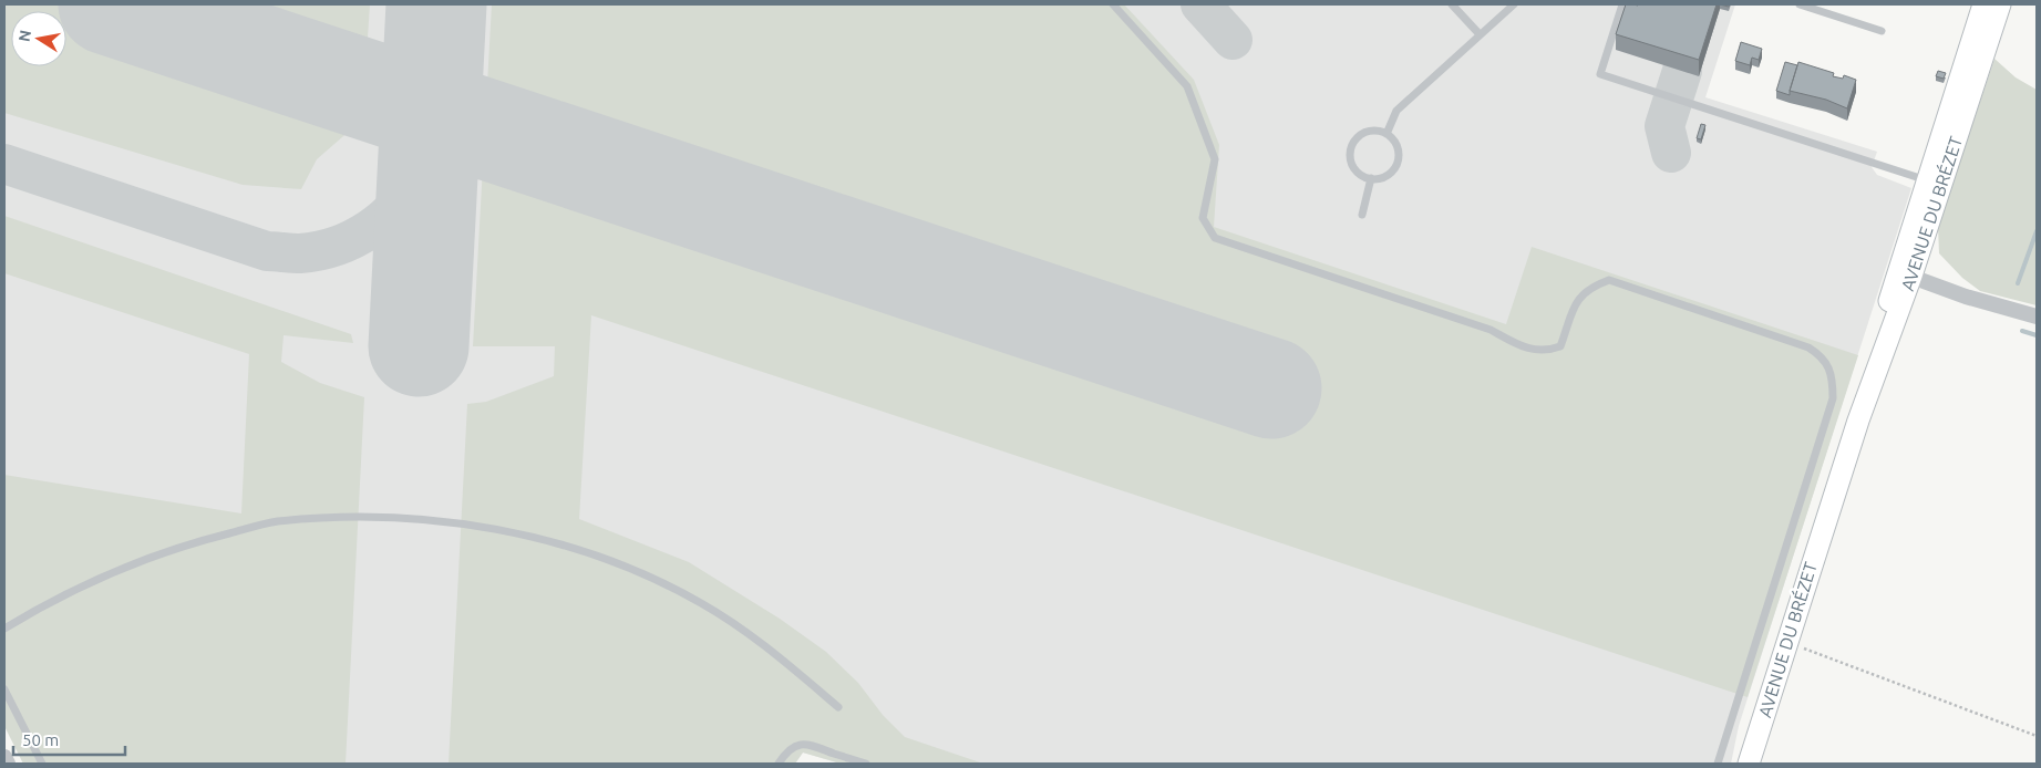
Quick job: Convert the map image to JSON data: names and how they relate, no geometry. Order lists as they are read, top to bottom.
{
  "streets": {
    "main road": ["AVENUE DU BRÉZET"]
  },
  "scale_bar": "50 m",
  "north": "left"
}
